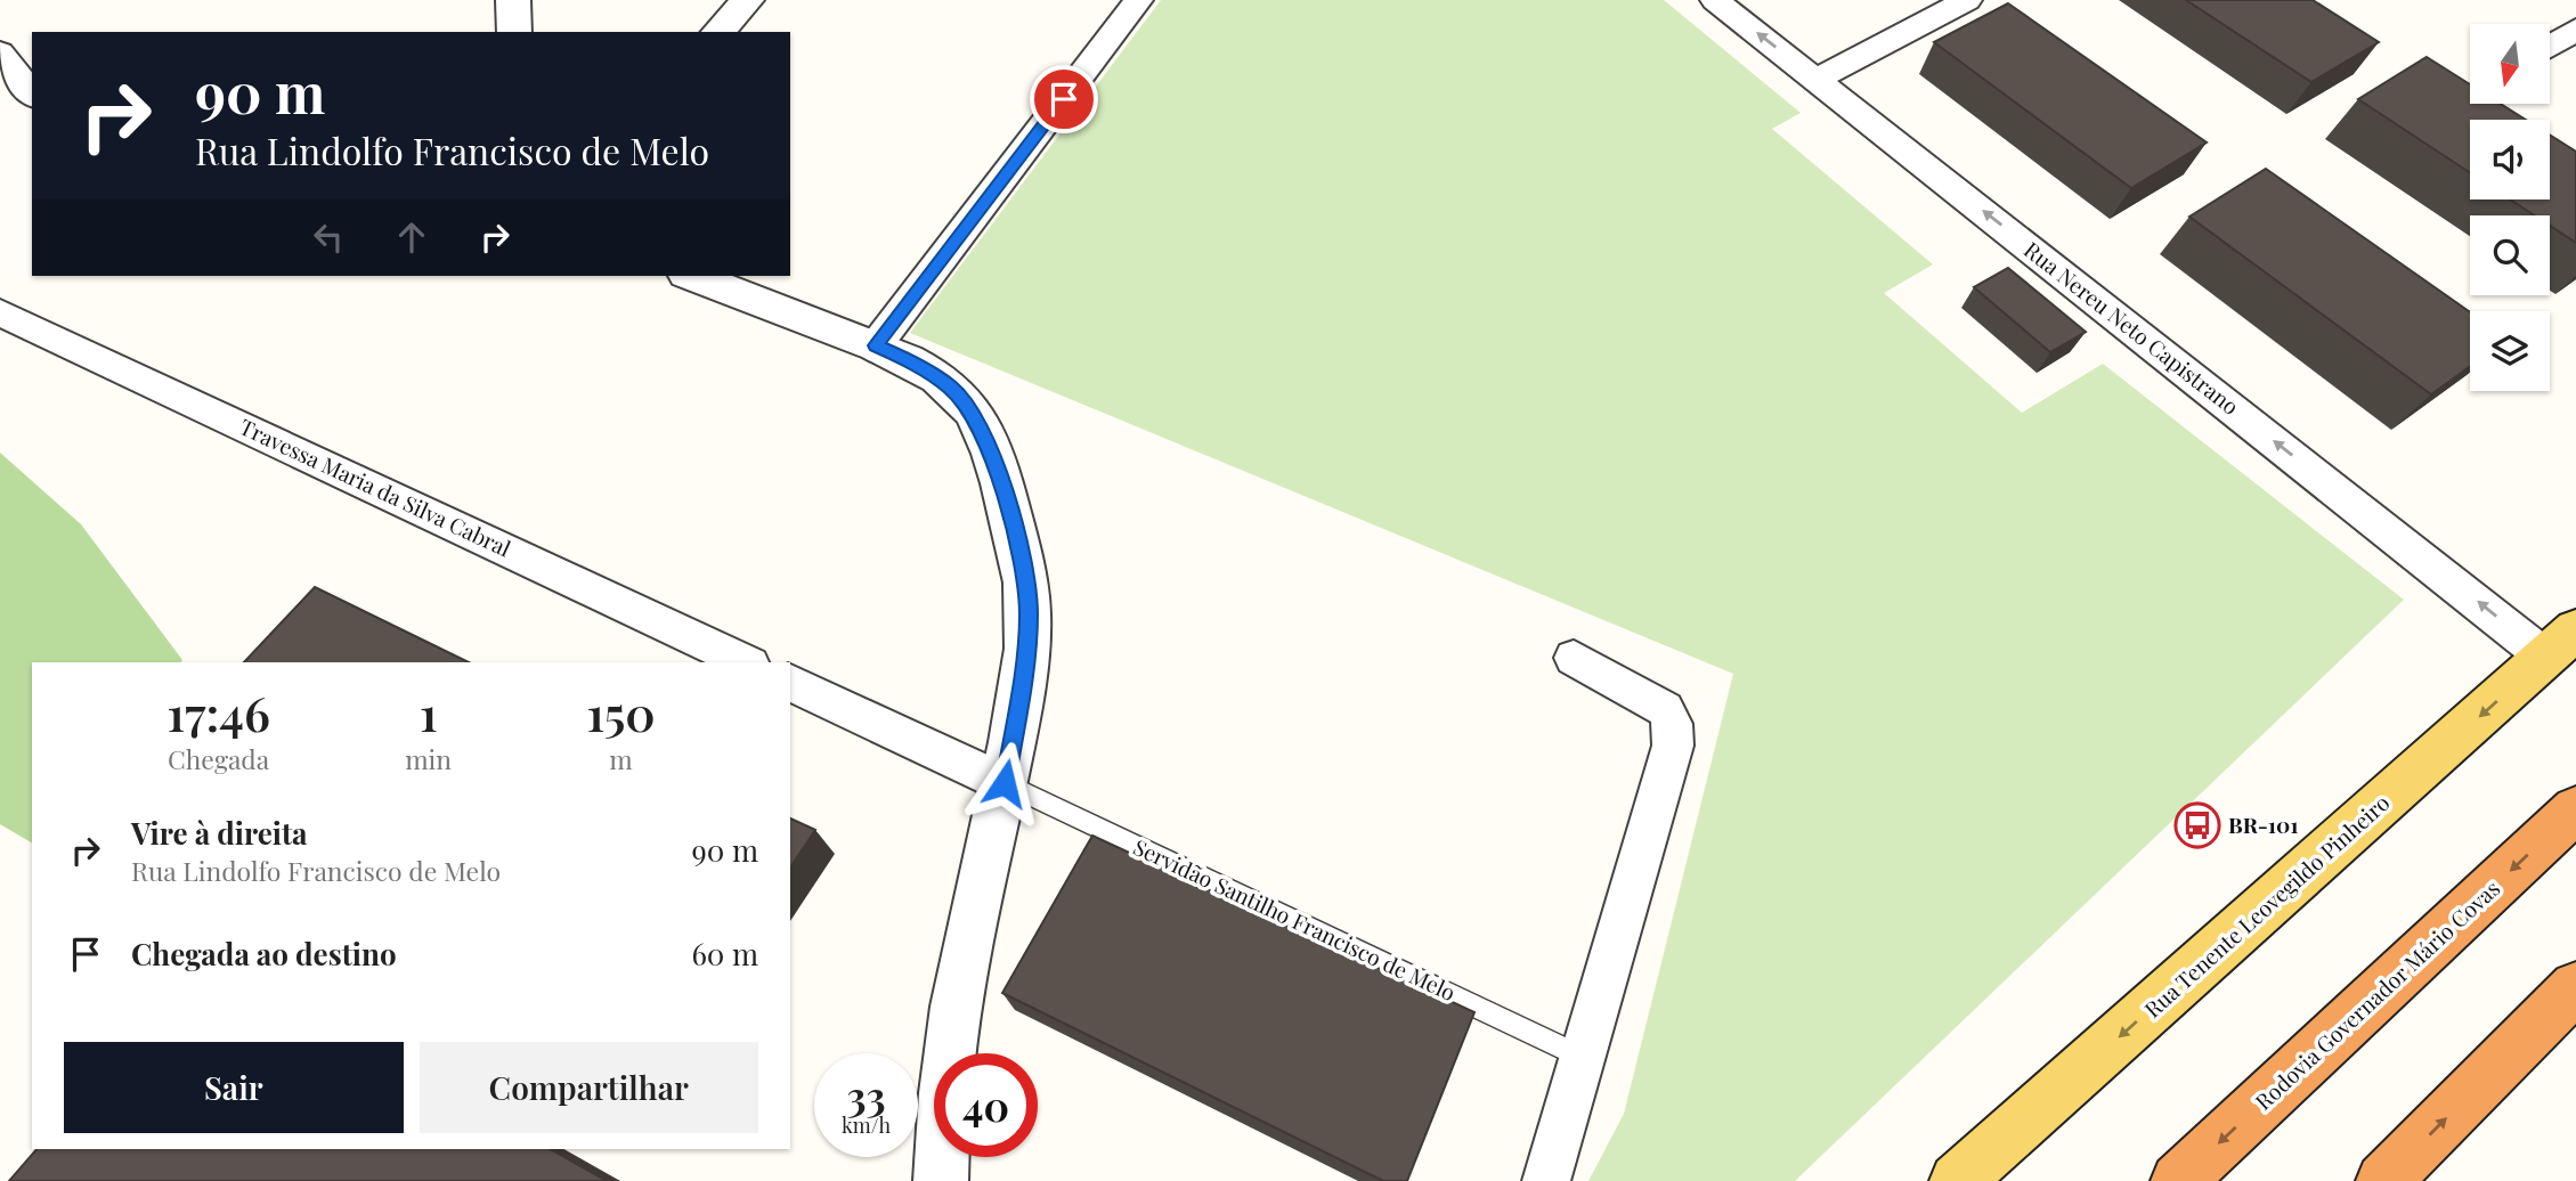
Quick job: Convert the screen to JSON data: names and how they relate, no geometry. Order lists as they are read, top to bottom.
{
  "streets": {
    "highway": ["Rodovia Governador Mário Covas"],
    "main road": ["Rua Tenente Leovegildo Pinheiro"],
    "street": ["Rua Nereu Neto Capistrano", "Travessa Maria da Silva Cabral"],
    "lane": ["Servidão Santilho Francisco de Melo"]
  },
  "crossings": [
    ["Rua Nereu Neto Capistrano", "Rua Tenente Leovegildo Pinheiro"]
  ],
  "one_way": ["Rua Nereu Neto Capistrano", "Rua Tenente Leovegildo Pinheiro"],
  "places": {
    "bus stop": ["BR-101"]
  },
  "north": "bottom",
  "page": {
    "turn": ["90 m", "Rua Lindolfo Francisco de Melo"],
    "eta": [
      "17:46",
      "Chegada",
      "1",
      "min",
      "150",
      "m"
    ],
    "list": [
      {
        "name": "Vire à direita",
        "note": "Rua Lindolfo Francisco de Melo",
        "value": "90 m"
      },
      {
        "name": "Chegada ao destino",
        "value": "60 m"
      }
    ],
    "buttons": ["Sair", "Compartilhar"],
    "speed": "33 km/h",
    "limit": "40"
  }
}
